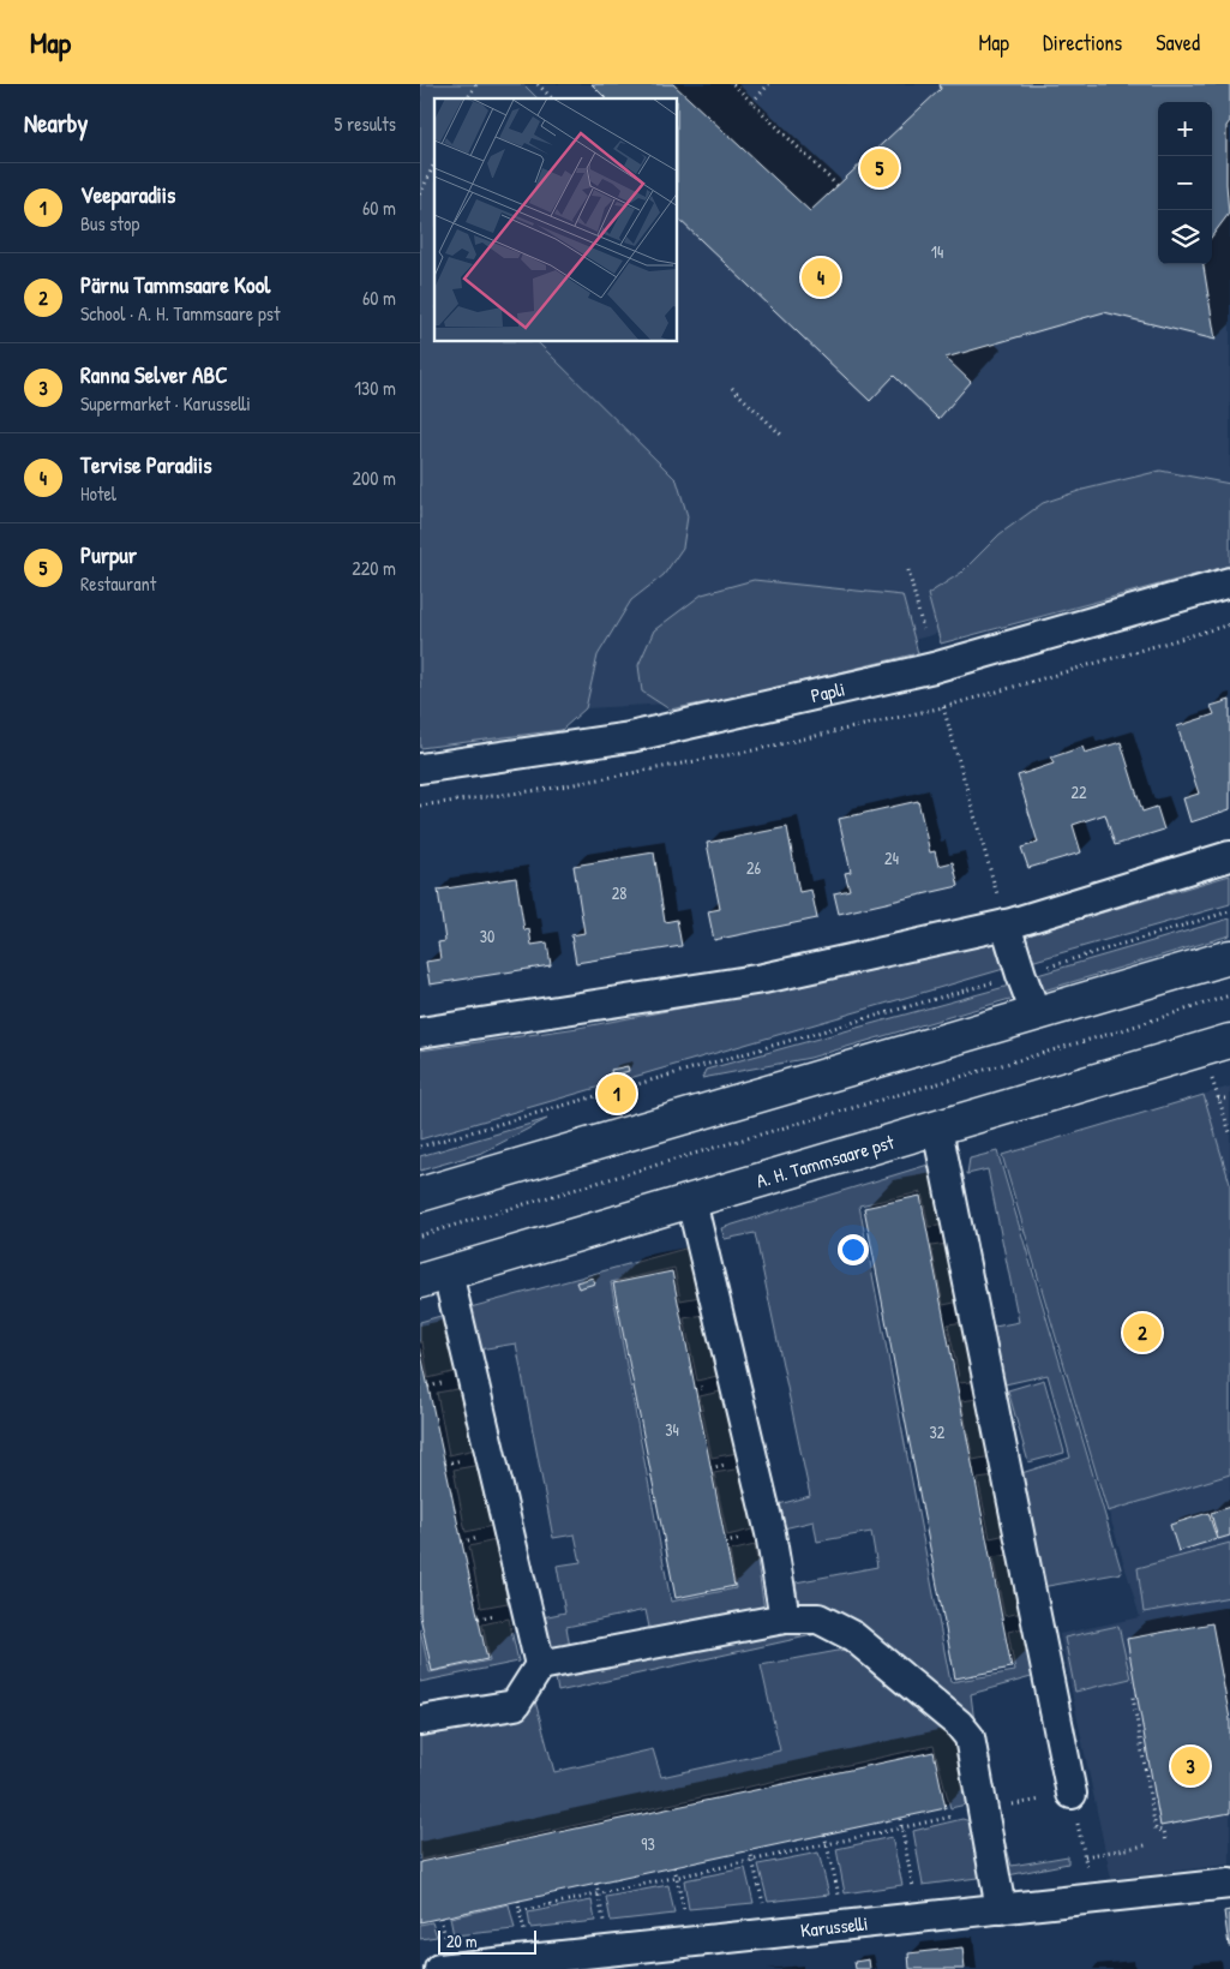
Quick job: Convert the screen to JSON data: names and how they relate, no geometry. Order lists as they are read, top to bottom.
{
  "streets": {
    "street": ["Papli", "A. H. Tammsaare pst", "Karusselli"]
  },
  "house_numbers": [
    "14",
    "22",
    "24",
    "26",
    "28",
    "30",
    "34",
    "32",
    "93"
  ],
  "scale_bar": "20 m",
  "page": {
    "header": "Map",
    "nav": ["Map", "Directions", "Saved"],
    "heading": ["Nearby", "5 results"],
    "map_buttons": ["+", "−"],
    "pins": [
      "5",
      "4",
      "1",
      "2",
      "3"
    ],
    "list": [
      {
        "mark": "1",
        "name": "Veeparadiis",
        "note": "Bus stop",
        "value": "60 m"
      },
      {
        "mark": "2",
        "name": "Pärnu Tammsaare Kool",
        "note": "School · A. H. Tammsaare pst",
        "value": "60 m"
      },
      {
        "mark": "3",
        "name": "Ranna Selver ABC",
        "note": "Supermarket · Karusselli",
        "value": "130 m"
      },
      {
        "mark": "4",
        "name": "Tervise Paradiis",
        "note": "Hotel",
        "value": "200 m"
      },
      {
        "mark": "5",
        "name": "Purpur",
        "note": "Restaurant",
        "value": "220 m"
      }
    ],
    "scale": "20 m"
  }
}
